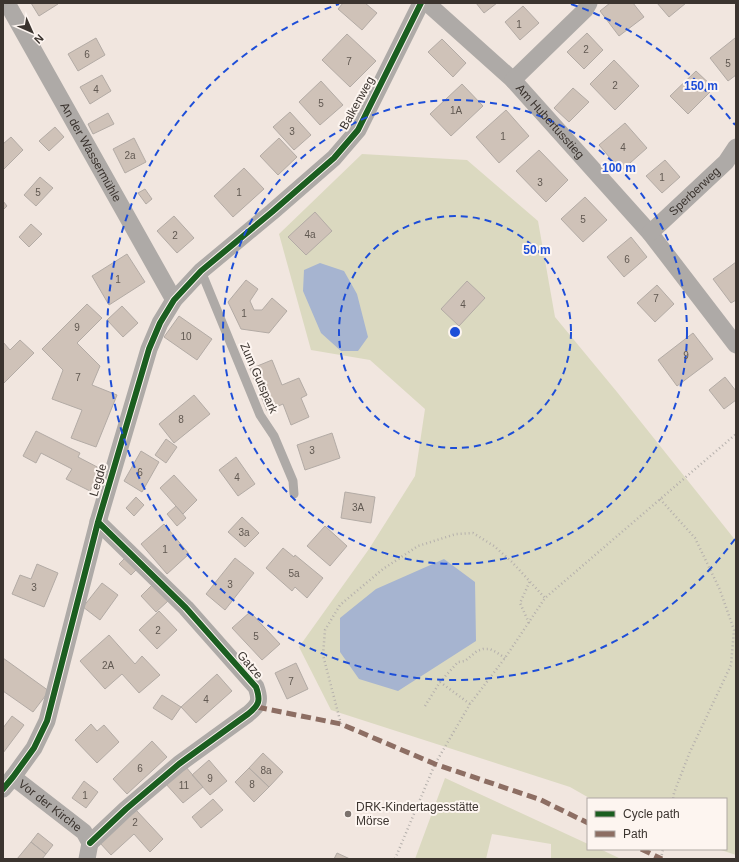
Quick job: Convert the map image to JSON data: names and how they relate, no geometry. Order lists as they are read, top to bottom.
{
  "streets": {
    "street": [
      "Balkenweg",
      "Am Hubertusstieg",
      "An der Wassermühle",
      "Sperberweg",
      "Legde",
      "Gatze",
      "Vor der Kirche"
    ],
    "lane": ["Zum Gutspark"]
  },
  "crossings": [
    ["Balkenweg", "Legde"],
    ["Am Hubertusstieg", "Sperberweg"],
    ["An der Wassermühle", "Legde"],
    ["Zum Gutspark", "Legde"],
    ["Legde", "Gatze"],
    ["Legde", "Vor der Kirche"],
    ["Gatze", "Vor der Kirche"]
  ],
  "places": ["DRK-Kindertagesstätte Mörse"],
  "house_numbers": [
    "1",
    "2",
    "6",
    "7",
    "5",
    "2",
    "4",
    "5",
    "1A",
    "3",
    "1",
    "4",
    "2a",
    "1",
    "3",
    "5",
    "1",
    "5",
    "4a",
    "2",
    "6",
    "1",
    "7",
    "4",
    "1",
    "9",
    "10",
    "9",
    "7",
    "8",
    "3",
    "6",
    "4",
    "3A",
    "3a",
    "1",
    "5a",
    "3",
    "3",
    "2",
    "5",
    "2A",
    "7",
    "4",
    "6",
    "8a",
    "9",
    "8",
    "11",
    "1",
    "2"
  ],
  "legend": ["Cycle path", "Path"],
  "north": "bottom right",
  "rings": ["150 m", "100 m", "50 m"]
}
